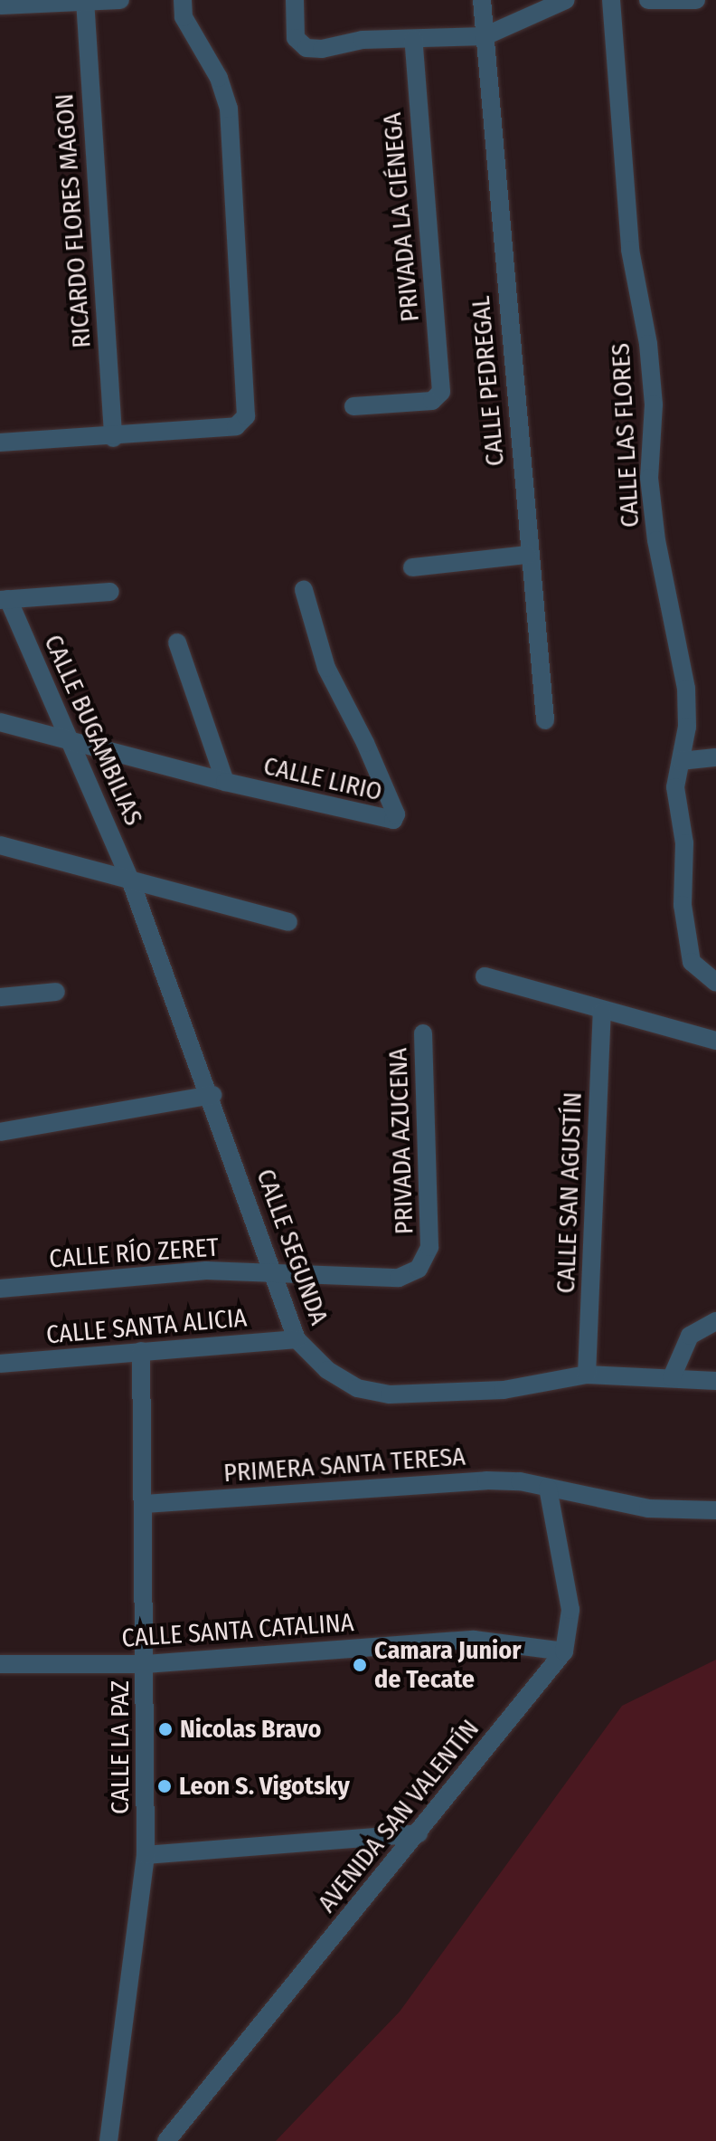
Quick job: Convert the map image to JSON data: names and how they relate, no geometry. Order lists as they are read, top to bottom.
{
  "streets": {
    "street": [
      "PRIVADA LA CIÉNEGA",
      "RICARDO FLORES MAGON",
      "CALLE PEDREGAL",
      "CALLE LAS FLORES",
      "CALLE BUGAMBILIAS",
      "CALLE LIRIO",
      "PRIVADA AZUCENA",
      "CALLE SAN AGUSTÍN",
      "CALLE SEGUNDA",
      "CALLE RÍO ZERET",
      "CALLE SANTA ALICIA",
      "PRIMERA SANTA TERESA",
      "CALLE SANTA CATALINA",
      "CALLE LA PAZ",
      "AVENIDA SAN VALENTÍN"
    ]
  },
  "crossings": [
    ["CALLE BUGAMBILIAS", "CALLE LIRIO"],
    ["CALLE BUGAMBILIAS", "CALLE SEGUNDA"],
    ["PRIVADA AZUCENA", "CALLE SEGUNDA"],
    ["PRIVADA AZUCENA", "CALLE RÍO ZERET"],
    ["CALLE SAN AGUSTÍN", "CALLE SEGUNDA"],
    ["CALLE SEGUNDA", "CALLE RÍO ZERET"],
    ["CALLE SEGUNDA", "CALLE SANTA ALICIA"],
    ["CALLE SANTA ALICIA", "CALLE LA PAZ"],
    ["PRIMERA SANTA TERESA", "CALLE LA PAZ"],
    ["CALLE SANTA CATALINA", "CALLE LA PAZ"],
    ["CALLE SANTA CATALINA", "AVENIDA SAN VALENTÍN"]
  ],
  "places": ["Camara Junior de Tecate", "Nicolas Bravo", "Leon S. Vigotsky"]
}
